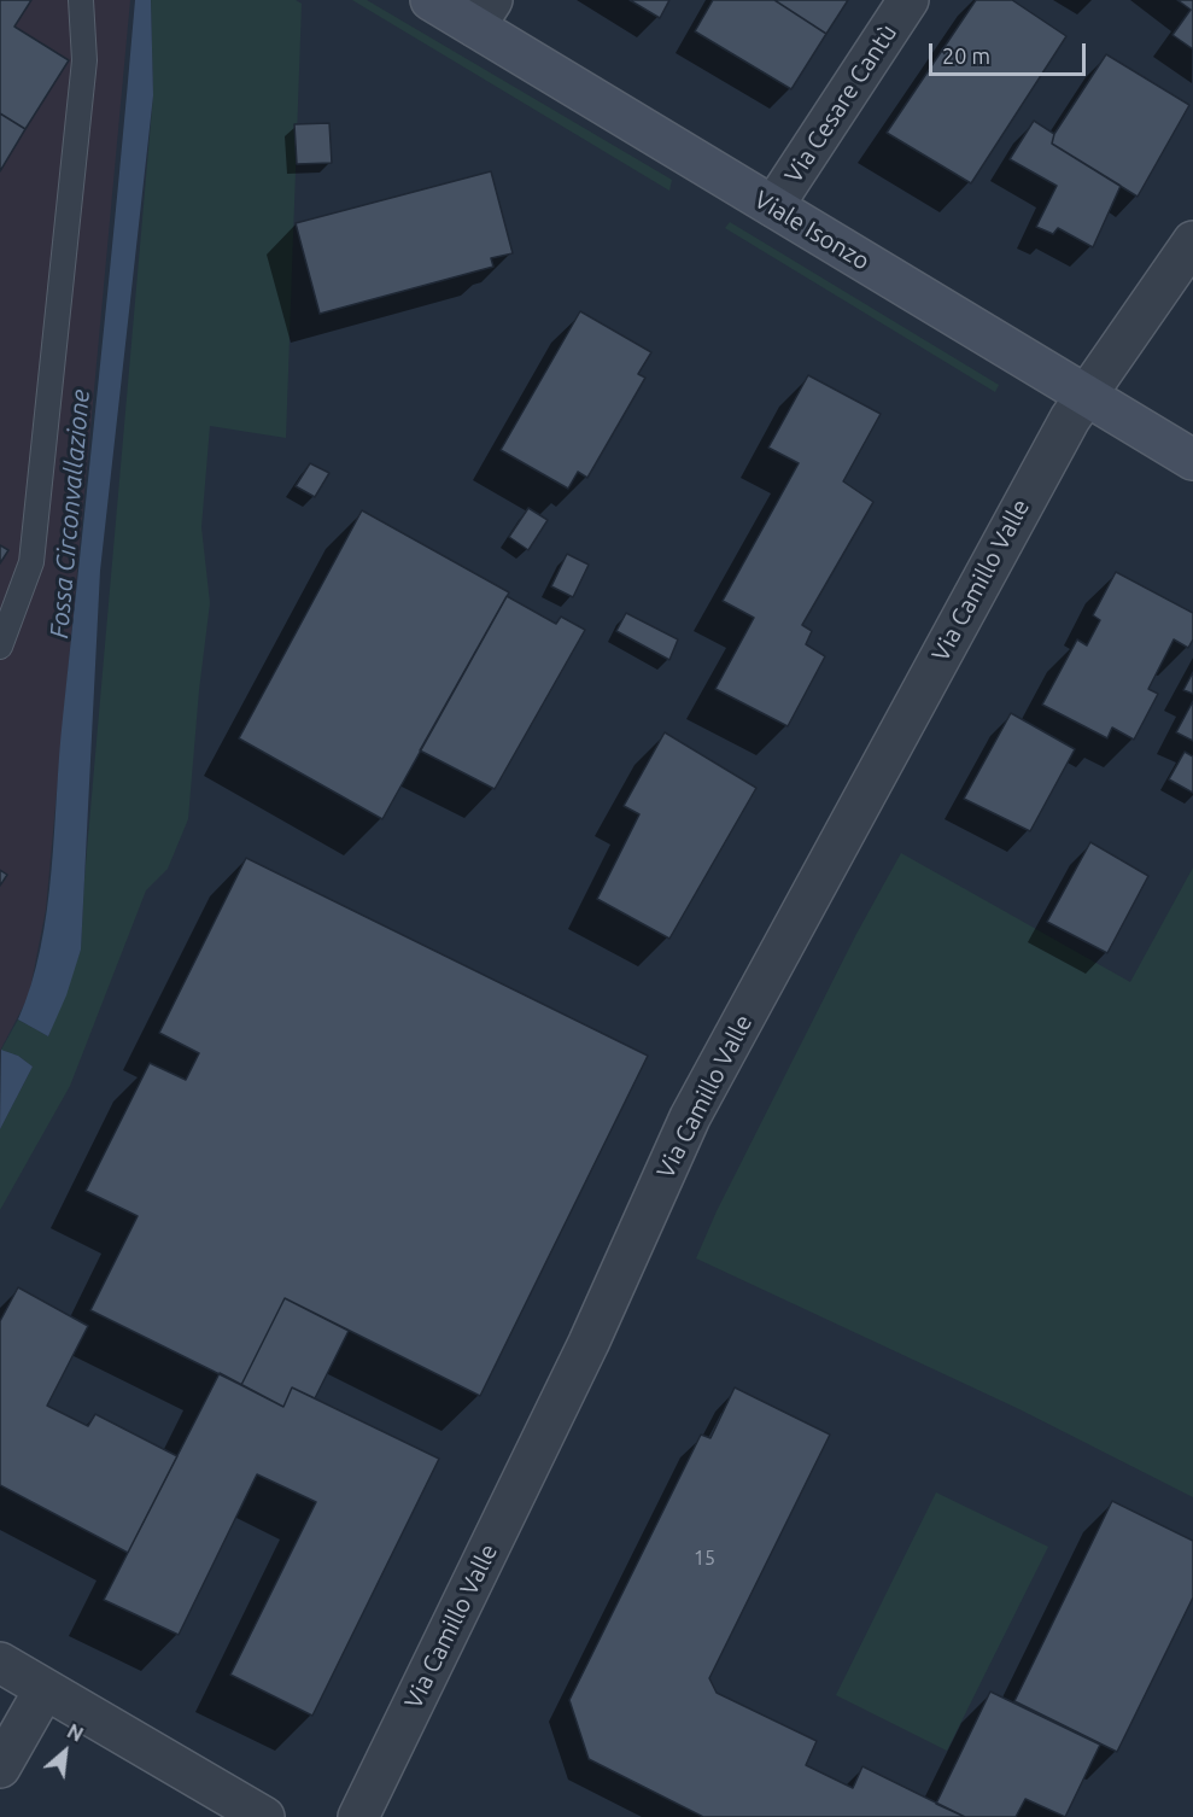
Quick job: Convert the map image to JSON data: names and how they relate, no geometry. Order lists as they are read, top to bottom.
{
  "streets": {
    "main road": ["Viale Isonzo"],
    "street": ["Via Cesare Cantù", "Via Camillo Valle"]
  },
  "crossings": [
    ["Via Cesare Cantù", "Viale Isonzo"],
    ["Viale Isonzo", "Via Camillo Valle"]
  ],
  "water": ["Fossa Circonvallazione"],
  "house_numbers": ["15"],
  "scale_bar": "20 m",
  "north": "top right"
}
